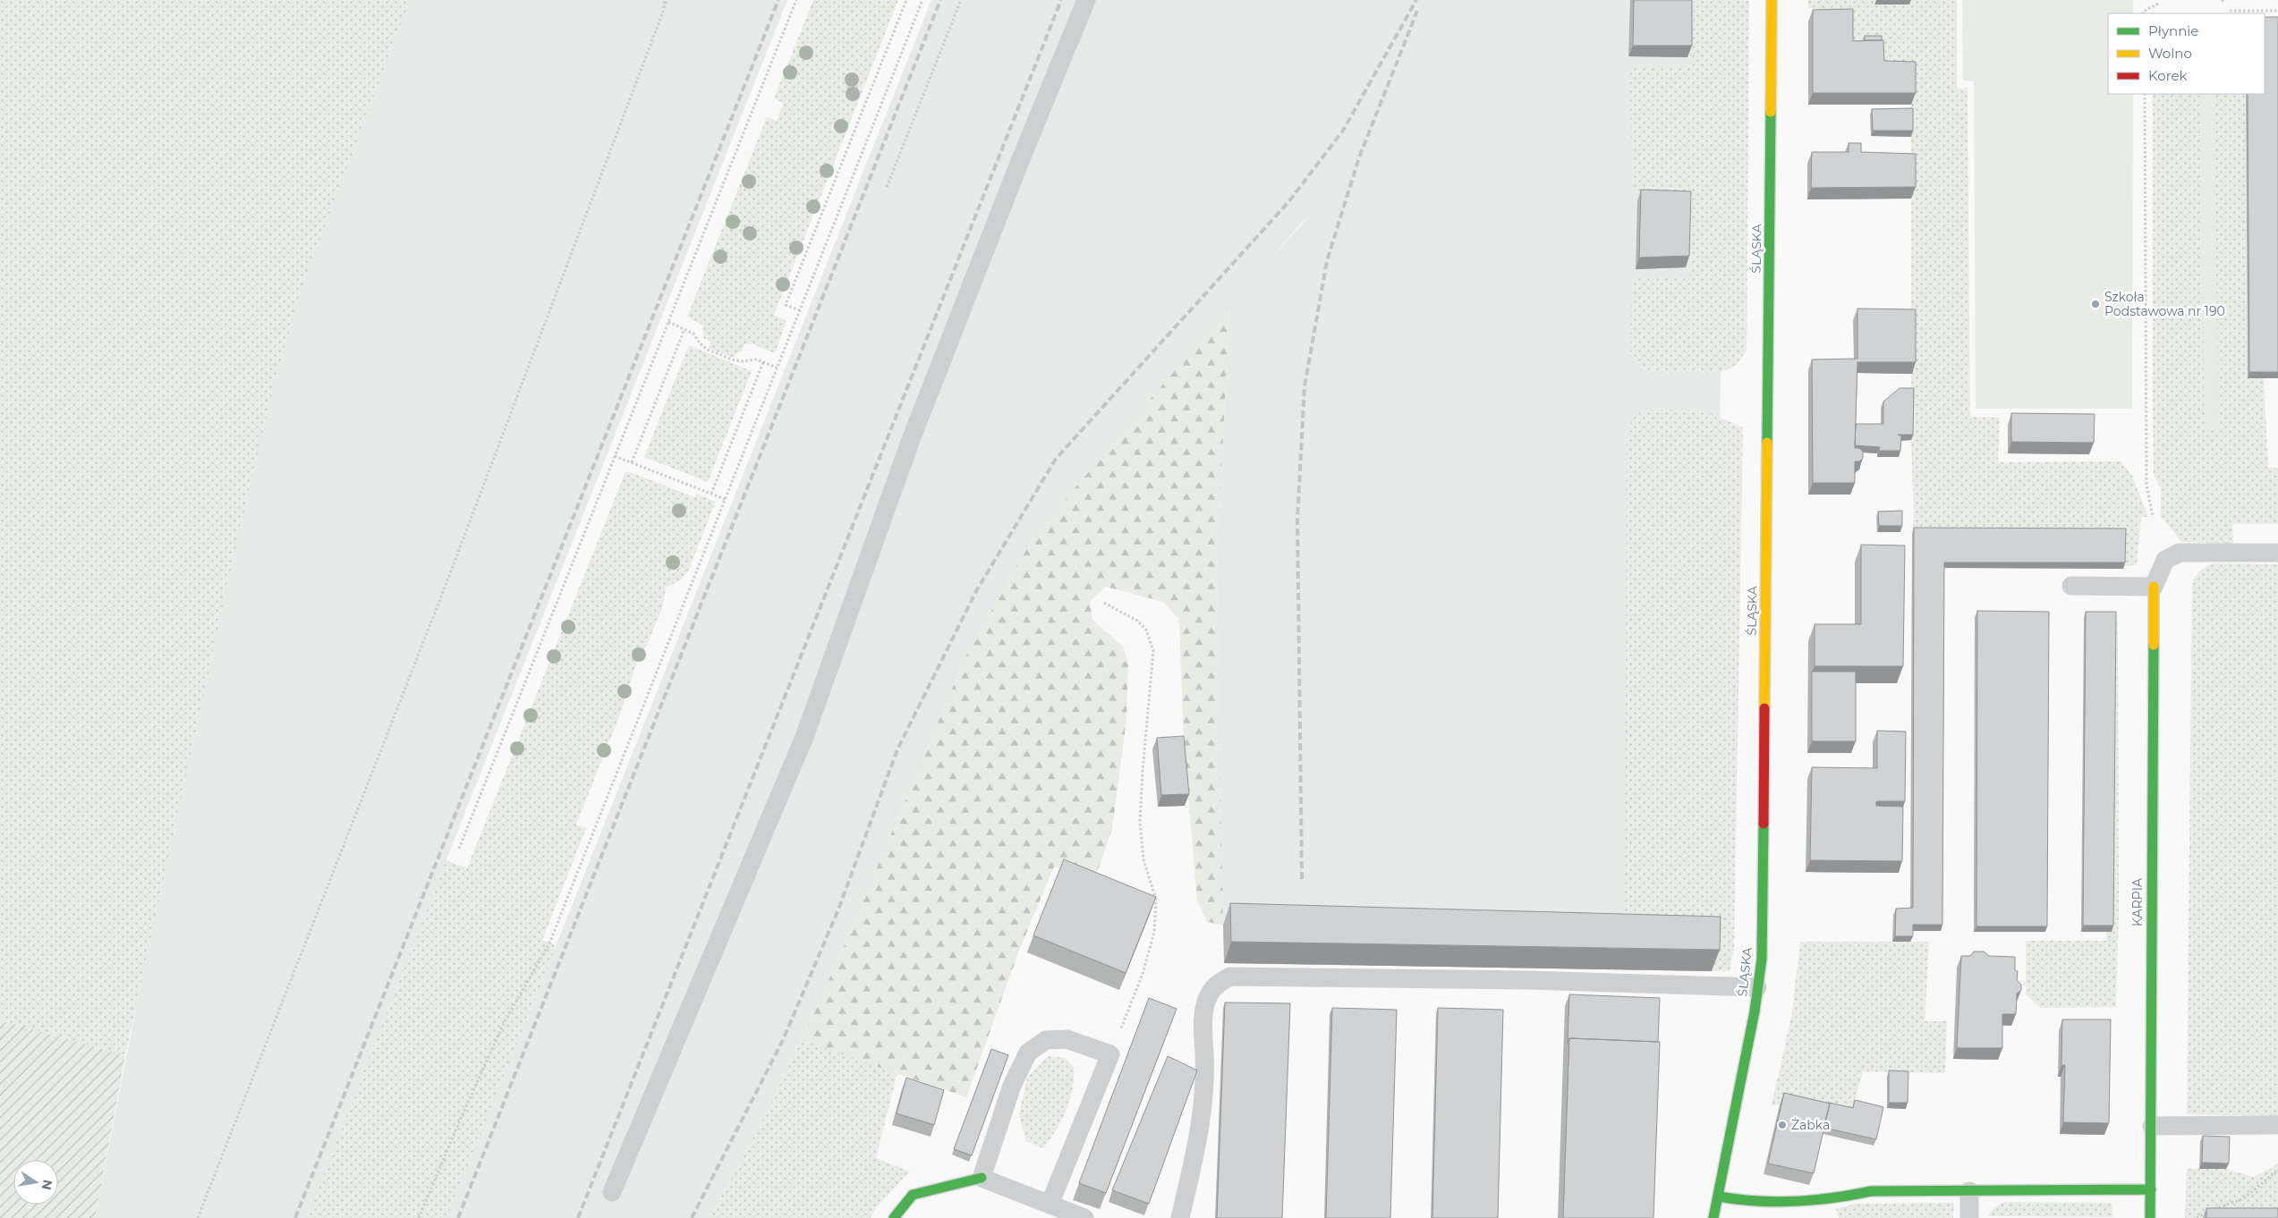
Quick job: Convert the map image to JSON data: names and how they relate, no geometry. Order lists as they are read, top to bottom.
{
  "streets": {
    "street": ["ŚLĄSKA", "KARPIA"]
  },
  "places": ["Szkoła Podstawowa nr 190", "Żabka"],
  "legend": ["Płynnie", "Wolno", "Korek"],
  "north": "right"
}
